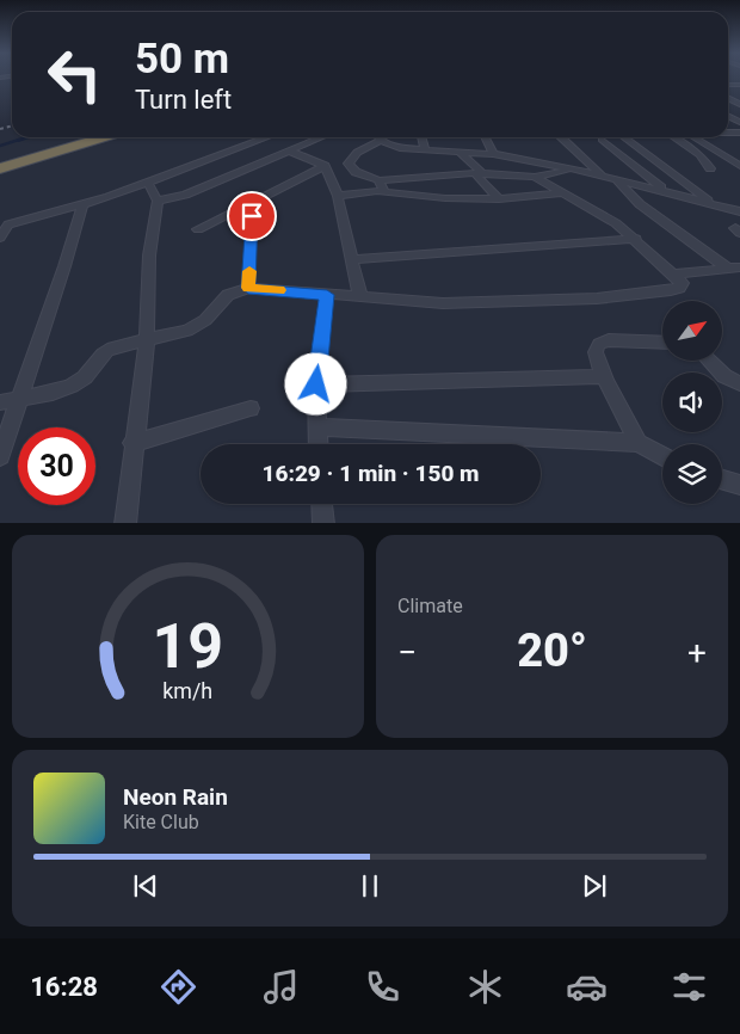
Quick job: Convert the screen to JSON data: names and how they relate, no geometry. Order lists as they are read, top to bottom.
{
  "north": "top right",
  "page": {
    "turn": ["50 m", "Turn left"],
    "limit": "30",
    "trip": "16:29 · 1 min · 150 m",
    "tile": "Climate",
    "heat": ["−", "20°", "+"],
    "song": ["Neon Rain", "Kite Club"],
    "tabs": "16:28",
    "gauge": ["19", "km/h"]
  }
}
